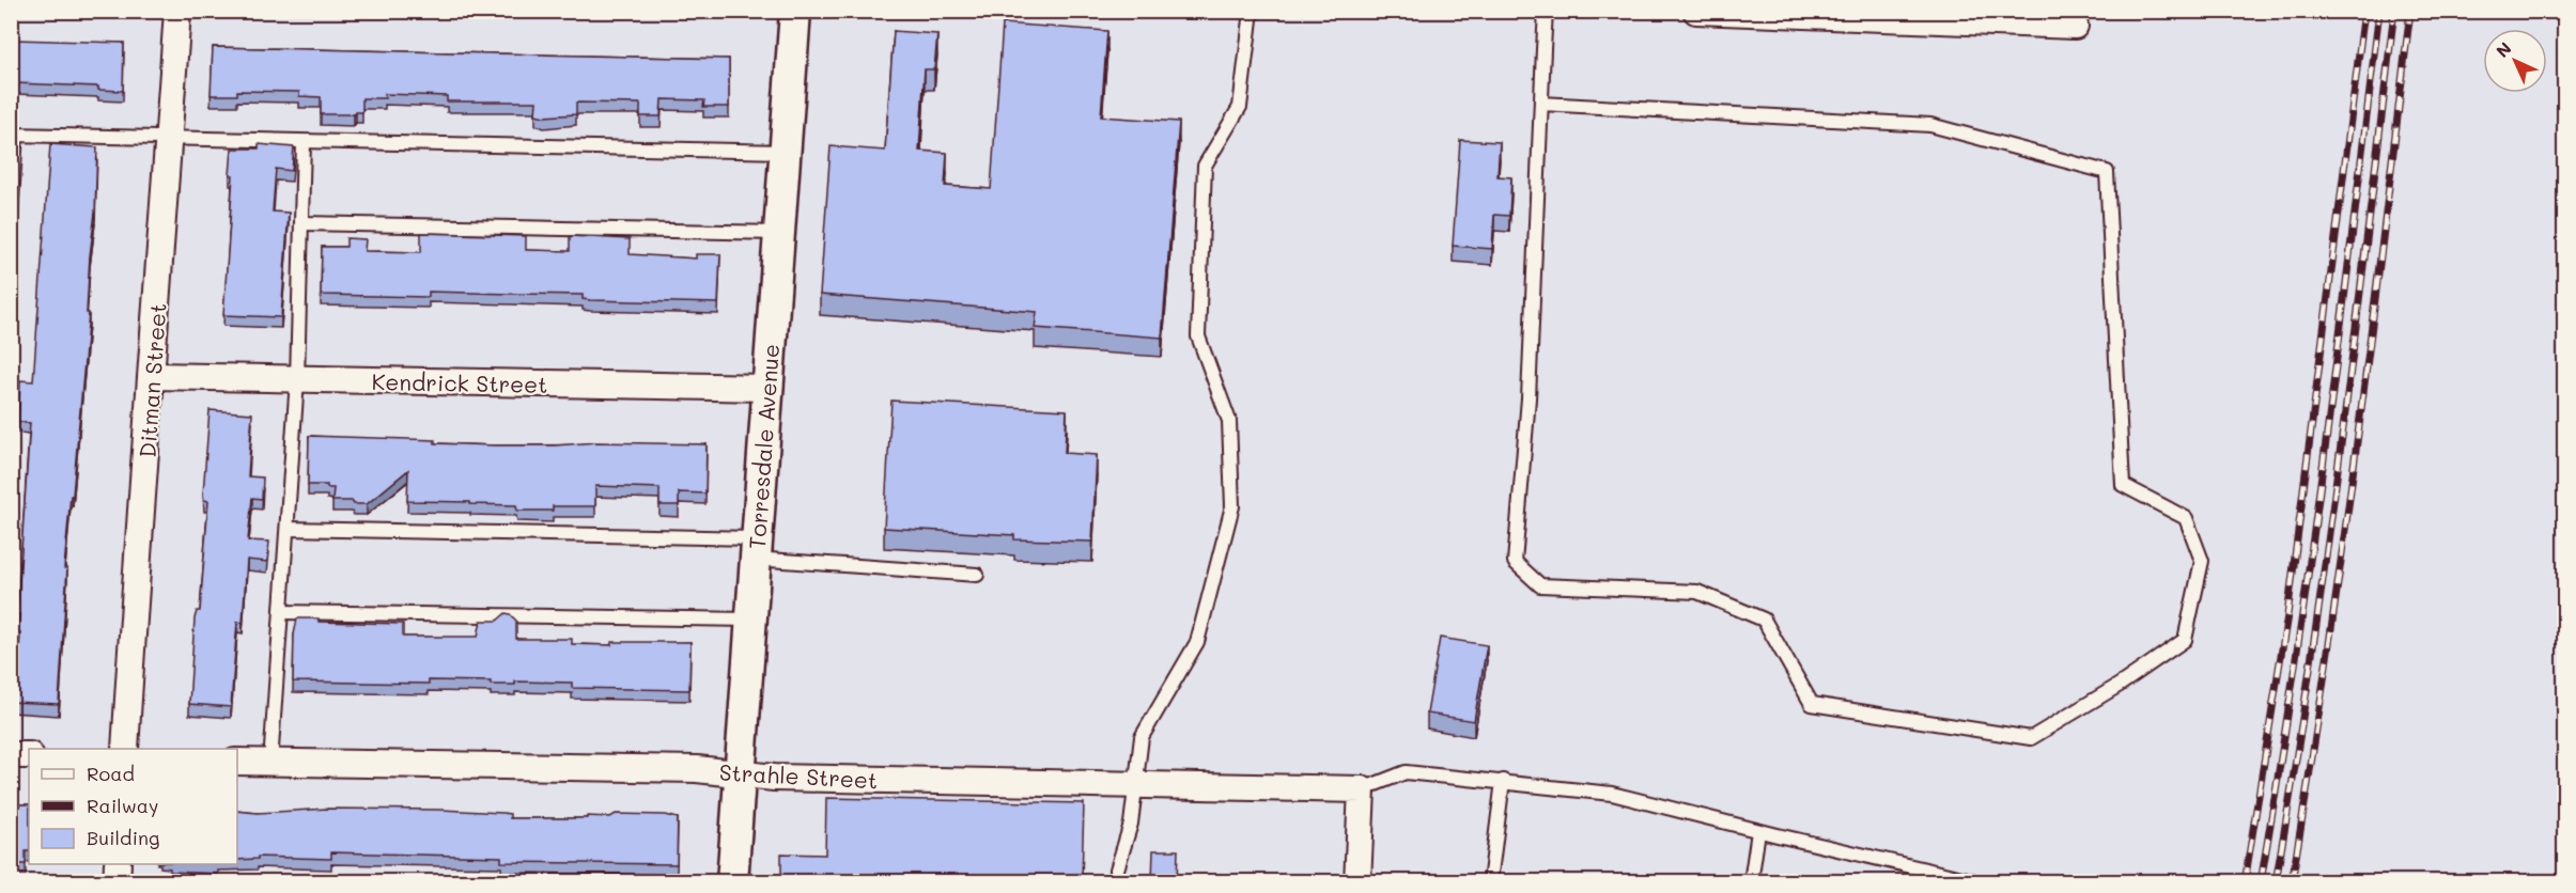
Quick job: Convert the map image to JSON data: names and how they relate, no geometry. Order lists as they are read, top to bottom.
{
  "streets": {
    "street": [
      "Ditman Street",
      "Kendrick Street",
      "Torresdale Avenue",
      "Strahle Street"
    ]
  },
  "crossings": [
    ["Ditman Street", "Kendrick Street"],
    ["Kendrick Street", "Torresdale Avenue"],
    ["Torresdale Avenue", "Strahle Street"]
  ],
  "legend": ["Road", "Railway", "Building"],
  "north": "top left"
}
